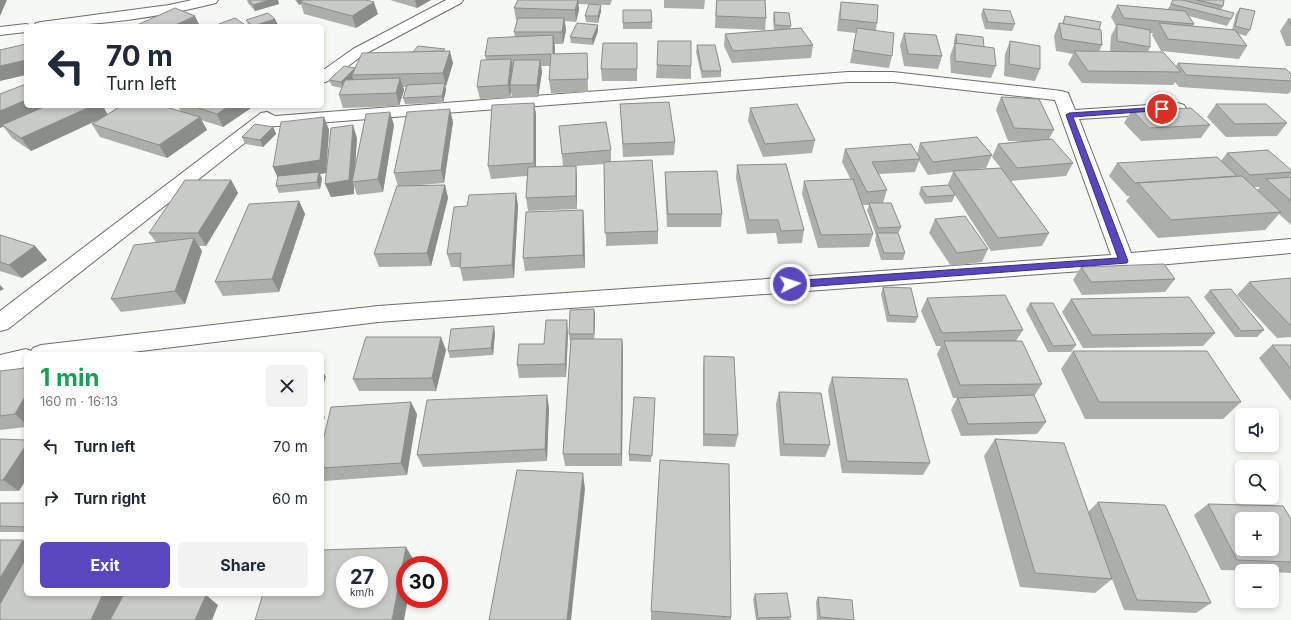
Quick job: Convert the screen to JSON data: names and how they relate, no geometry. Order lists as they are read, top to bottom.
{
  "page": {
    "turn": ["70 m", "Turn left"],
    "heading": ["1 min", "160 m · 16:13"],
    "map_buttons": ["+", "−"],
    "list": [
      {
        "name": "Turn left",
        "value": "70 m"
      },
      {
        "name": "Turn right",
        "value": "60 m"
      }
    ],
    "buttons": ["Exit", "Share"],
    "speed": "27 km/h",
    "limit": "30"
  }
}
